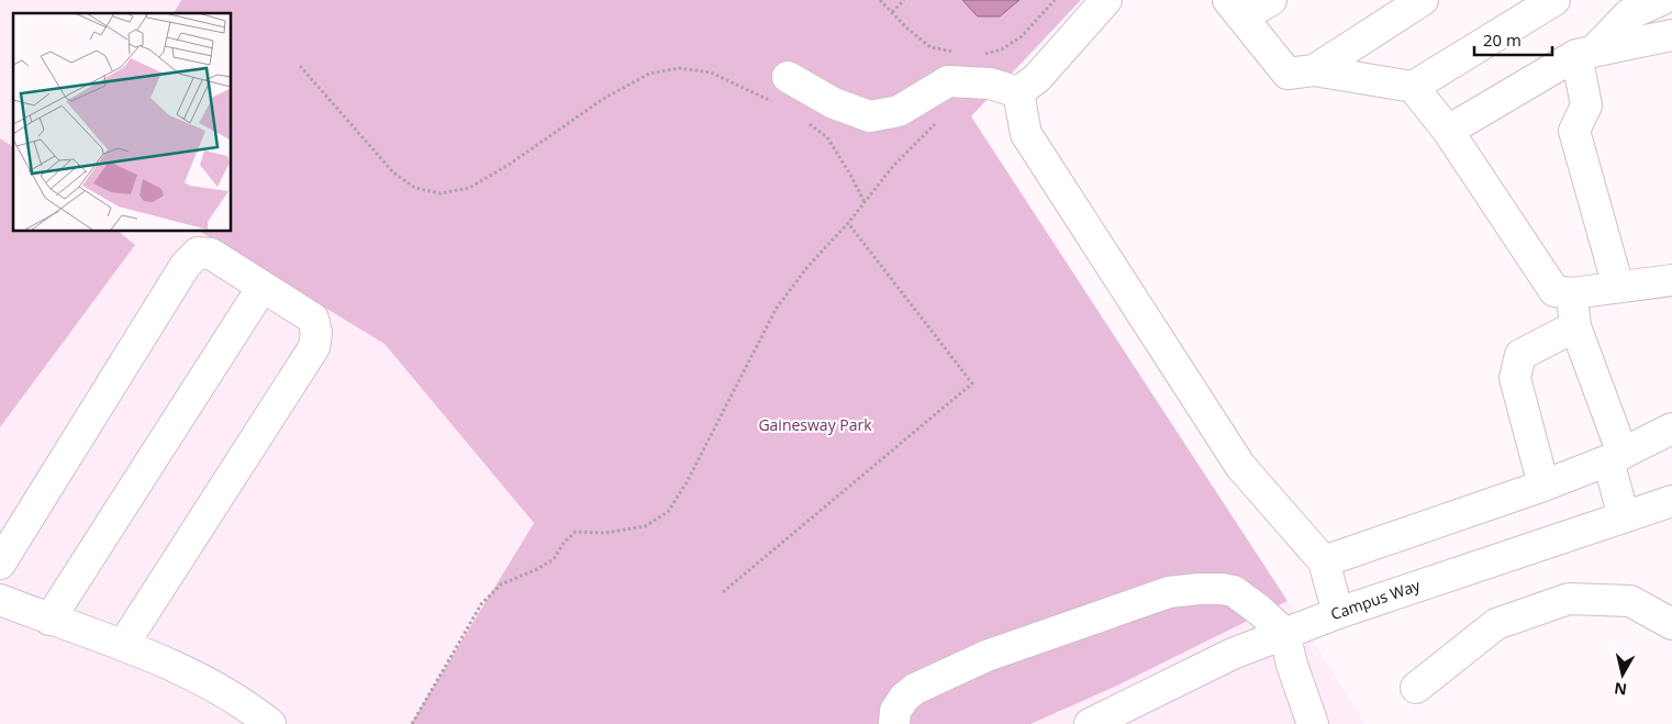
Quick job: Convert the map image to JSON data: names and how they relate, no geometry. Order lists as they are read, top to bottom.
{
  "streets": {
    "street": ["Campus Way"]
  },
  "parks": ["Gainesway Park"],
  "scale_bar": "20 m",
  "north": "bottom"
}
